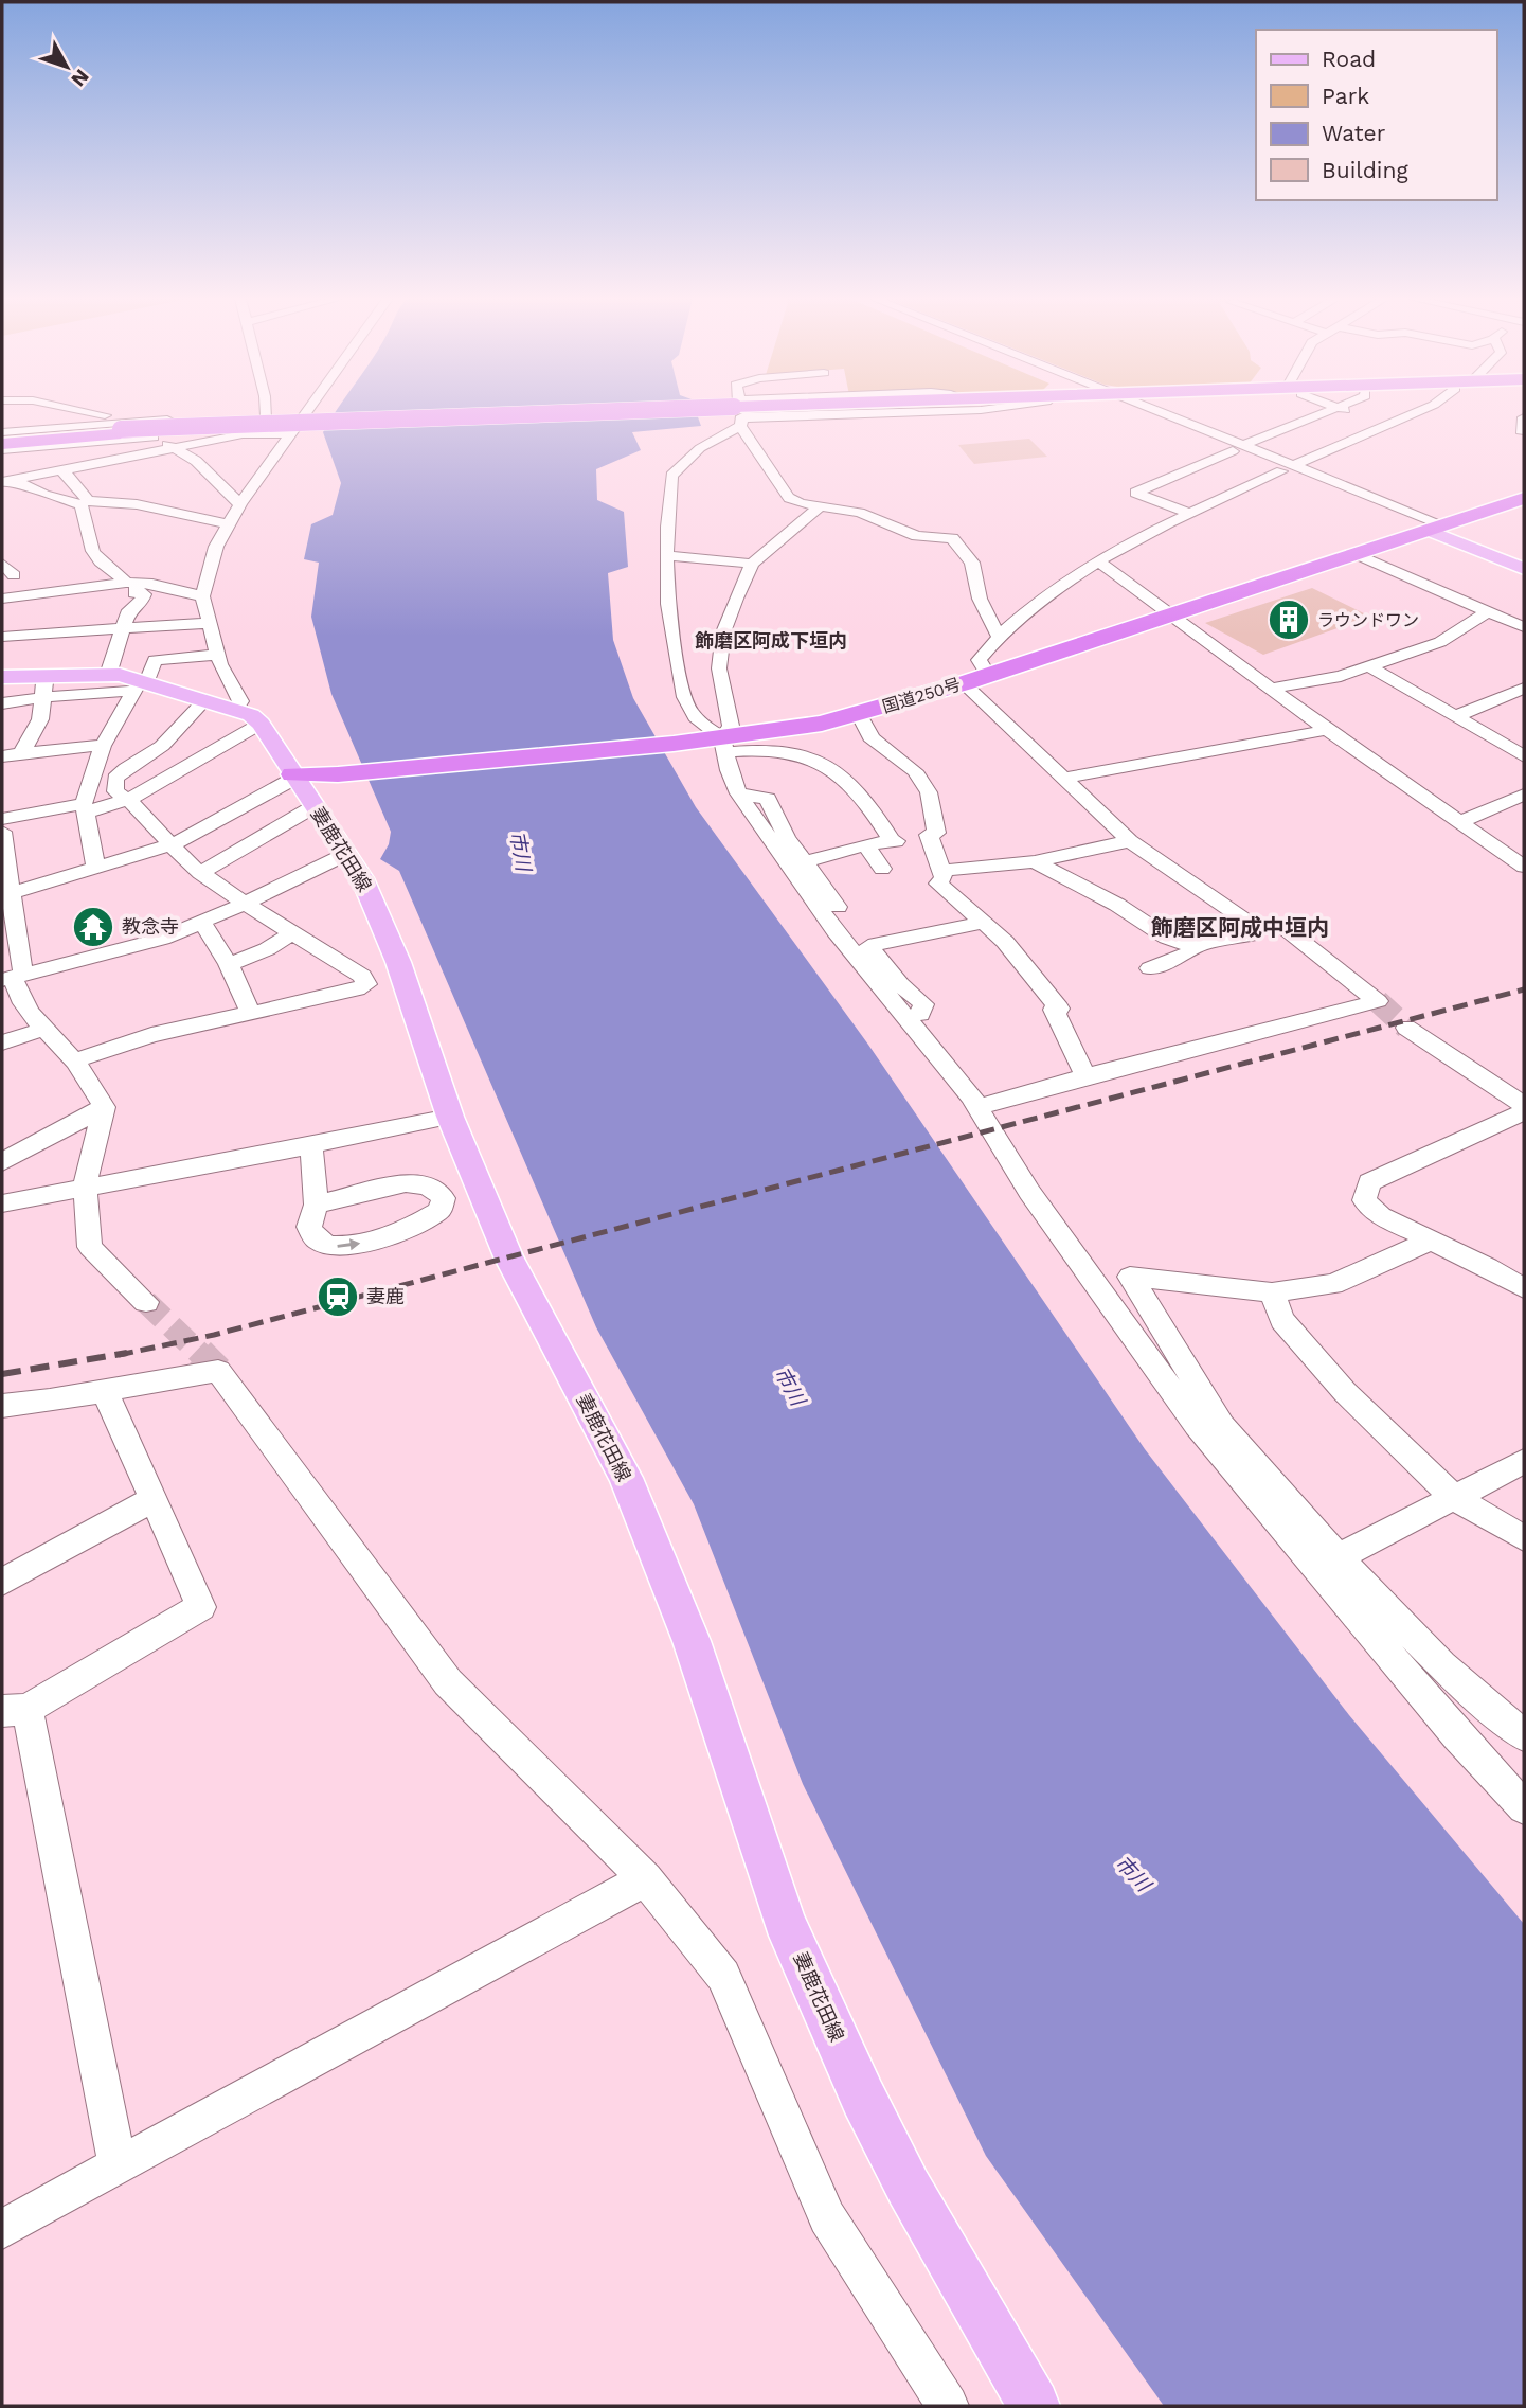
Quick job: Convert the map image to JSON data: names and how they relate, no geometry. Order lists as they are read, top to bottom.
{
  "streets": {
    "highway": ["国道250号"],
    "main road": ["妻鹿花田線"]
  },
  "crossings": [
    ["国道250号", "妻鹿花田線"]
  ],
  "districts": ["飾磨区阿成下垣内", "飾磨区阿成中垣内"],
  "water": ["市川"],
  "places": {
    "building": ["ラウンドワン"],
    "temple": ["教念寺"],
    "station": ["妻鹿"]
  },
  "legend": [
    "Road",
    "Park",
    "Water",
    "Building"
  ],
  "north": "bottom right"
}
